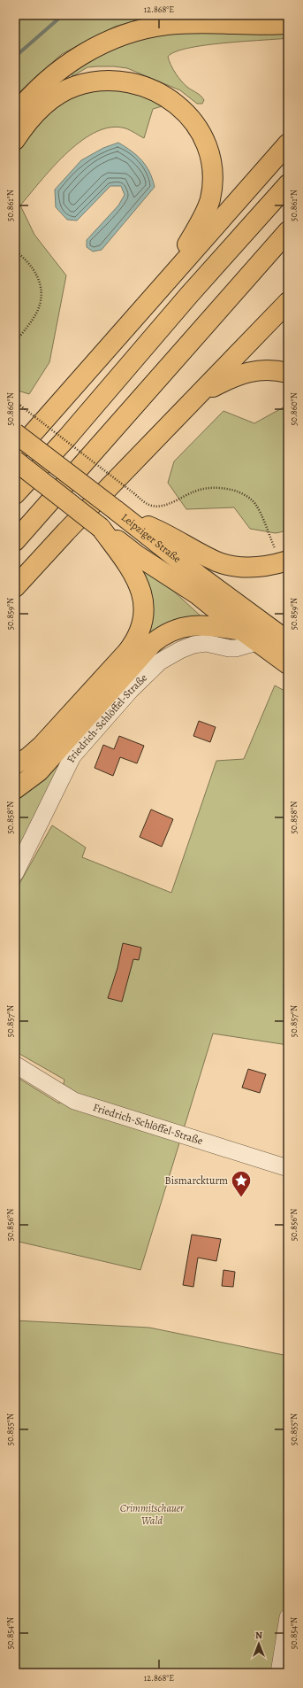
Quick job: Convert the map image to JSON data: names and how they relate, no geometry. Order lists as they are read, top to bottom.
{
  "streets": {
    "highway": ["Leipziger Straße"],
    "street": ["Friedrich-Schlöffel-Straße"]
  },
  "crossings": [
    ["Leipziger Straße", "Friedrich-Schlöffel-Straße"]
  ],
  "parks": ["Crimmitschauer Wald"],
  "places": {
    "place": ["Bismarckturm"]
  },
  "north": "top",
  "coordinates": [
    "12.868°E",
    "50.861°N",
    "50.860°N",
    "50.859°N",
    "50.858°N",
    "50.857°N",
    "50.856°N",
    "50.855°N",
    "50.854°N"
  ]
}
